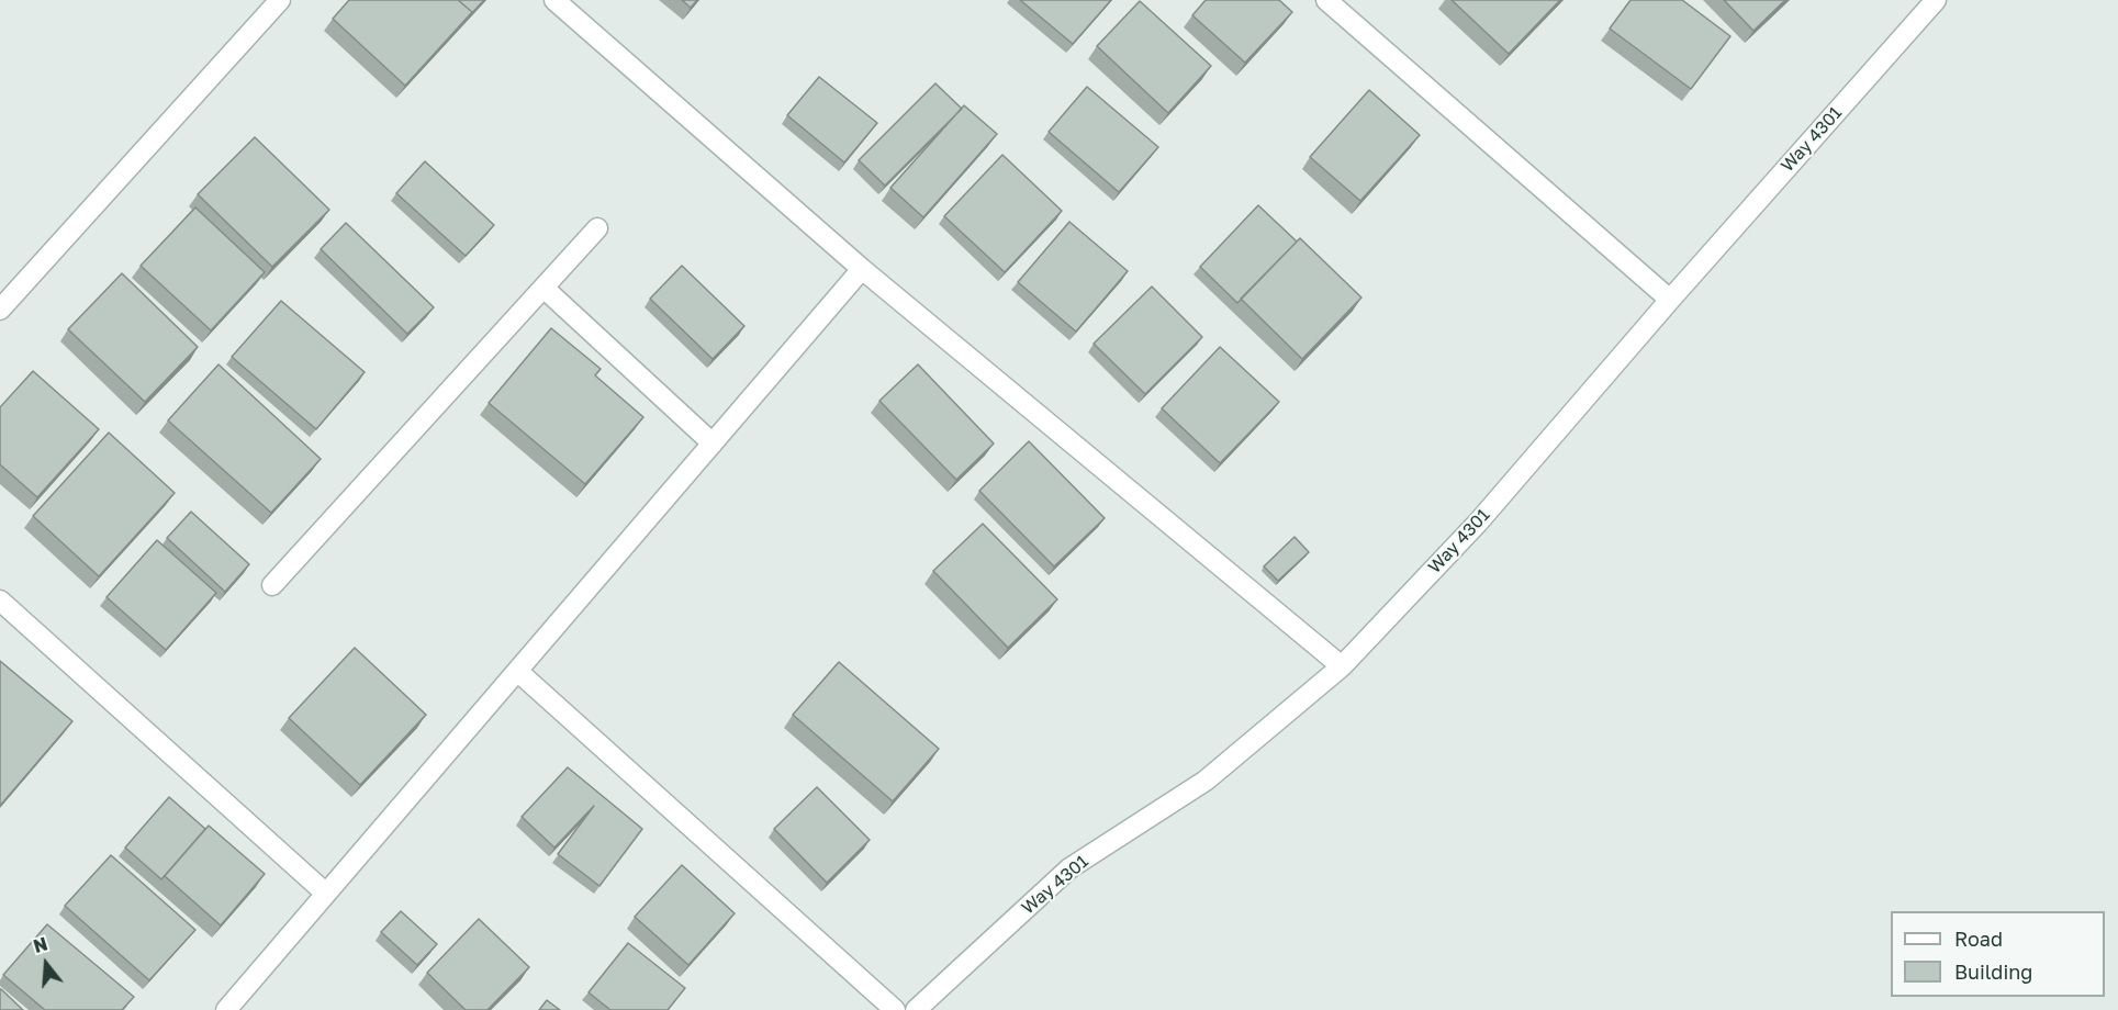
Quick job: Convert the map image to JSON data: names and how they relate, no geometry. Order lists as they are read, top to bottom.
{
  "streets": {
    "street": ["Way 4301"]
  },
  "legend": ["Road", "Building"],
  "north": "top"
}
